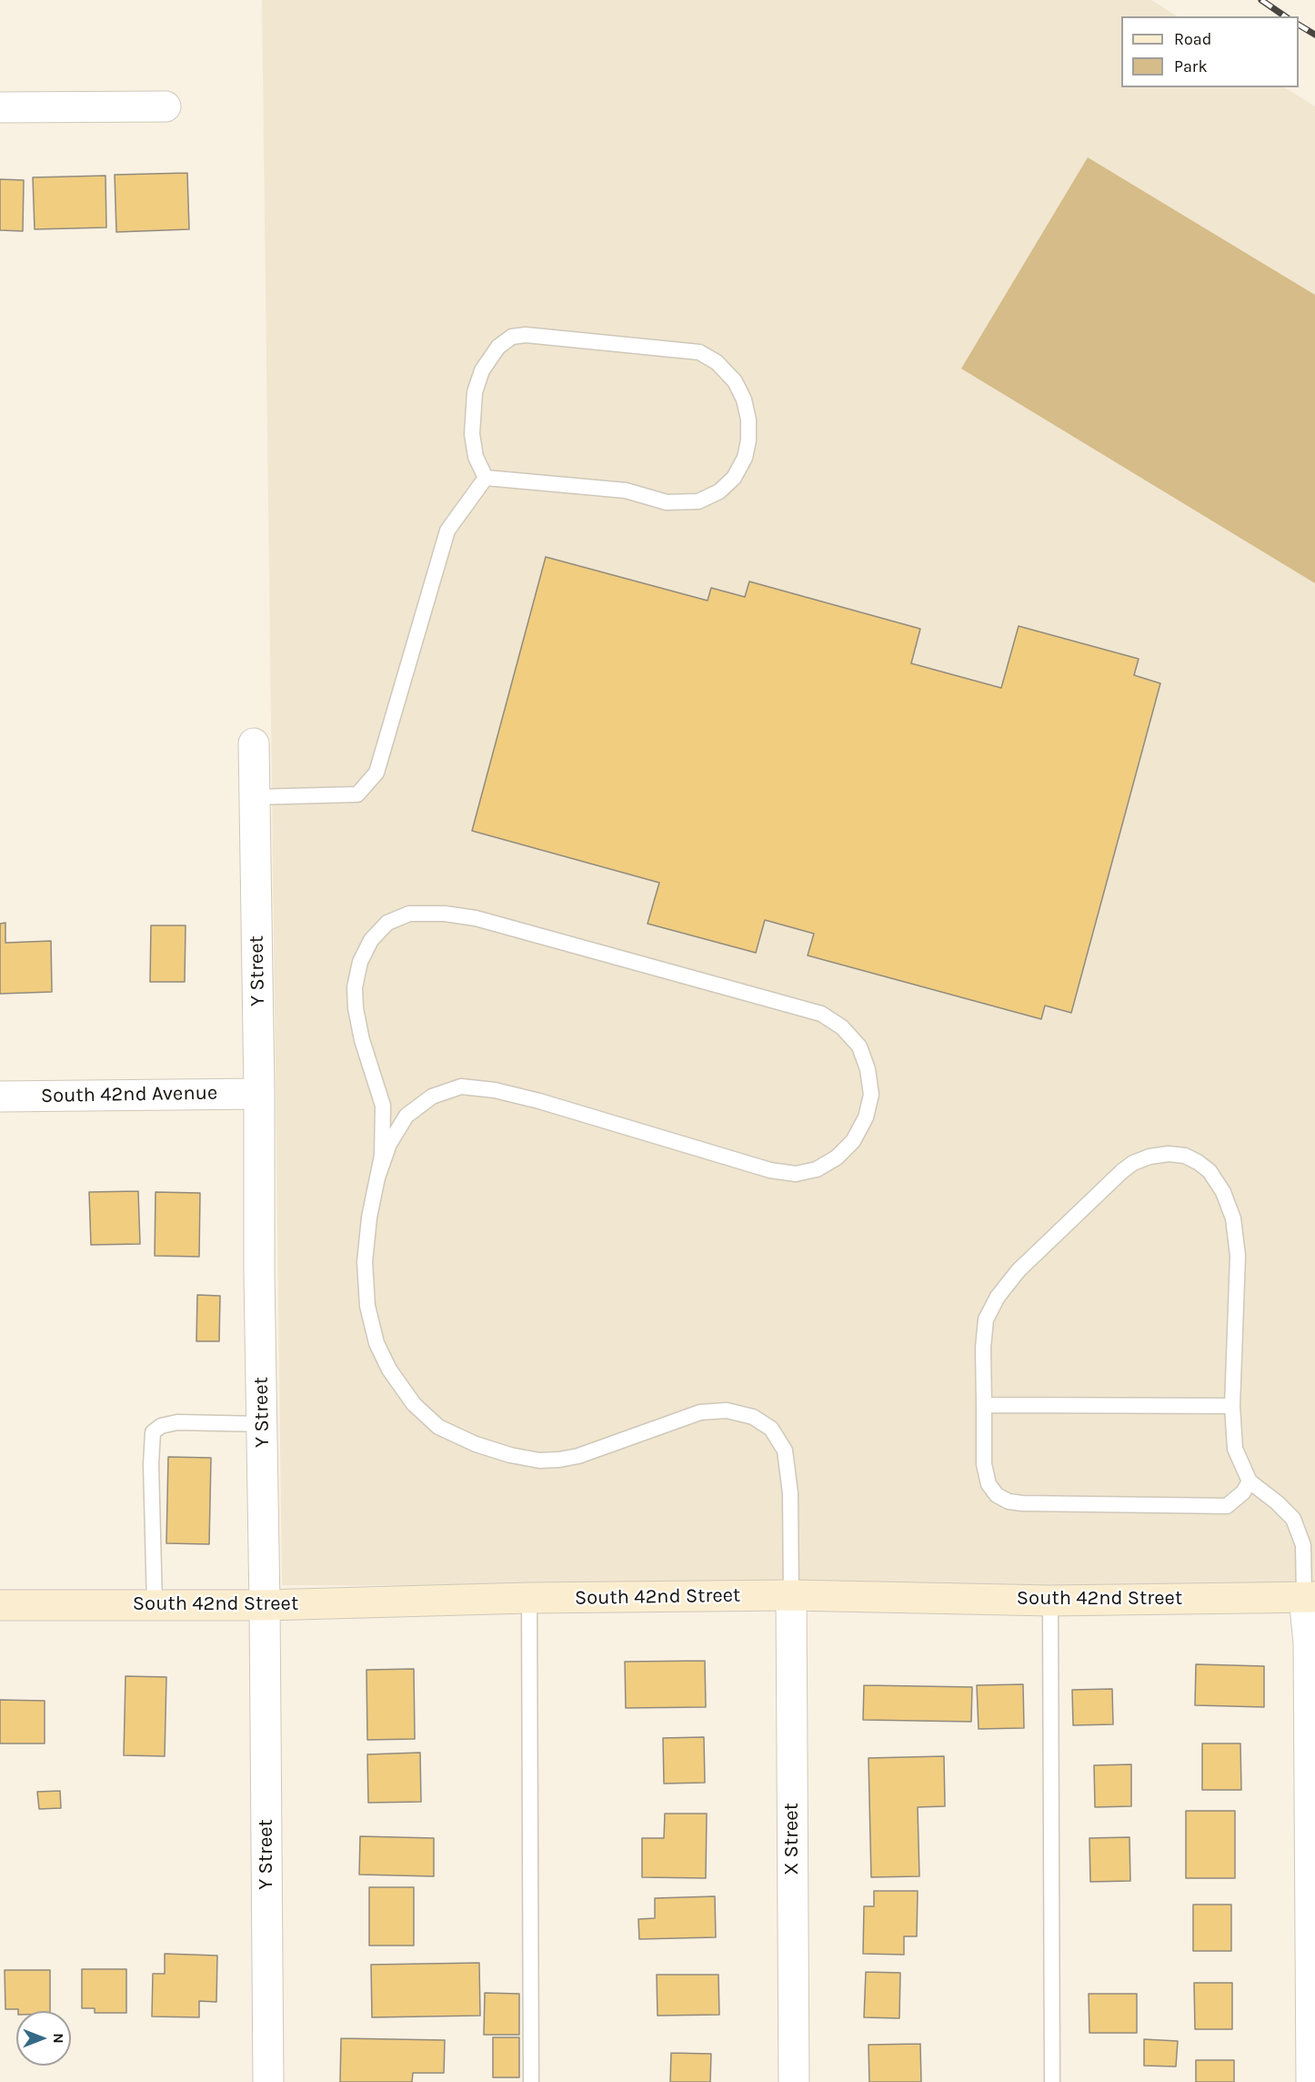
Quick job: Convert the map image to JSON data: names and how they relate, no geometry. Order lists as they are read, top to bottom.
{
  "streets": {
    "street": [
      "Y Street",
      "South 42nd Avenue",
      "South 42nd Street",
      "X Street"
    ]
  },
  "crossings": [
    ["Y Street", "South 42nd Avenue"],
    ["Y Street", "South 42nd Street"],
    ["South 42nd Street", "X Street"]
  ],
  "legend": ["Road", "Park"],
  "north": "right"
}
